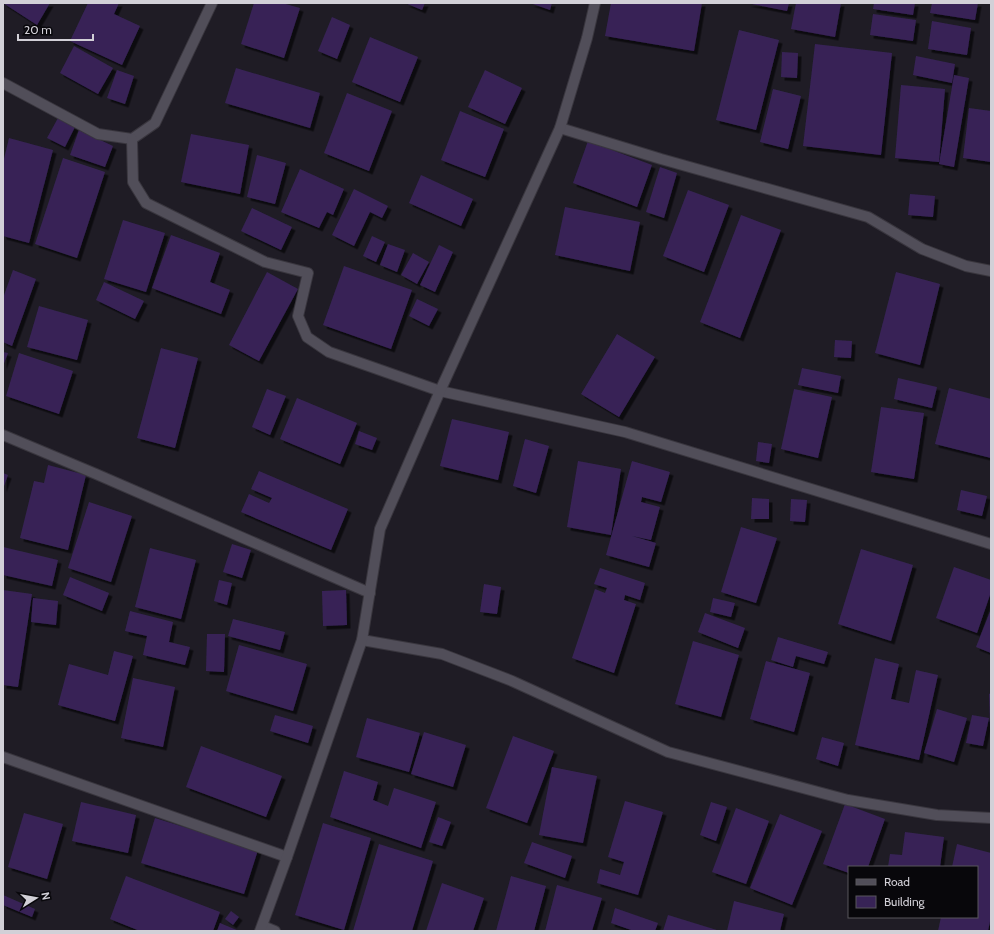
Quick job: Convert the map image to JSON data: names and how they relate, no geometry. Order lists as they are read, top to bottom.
{
  "legend": ["Road", "Building"],
  "scale_bar": "20 m",
  "north": "right"
}
